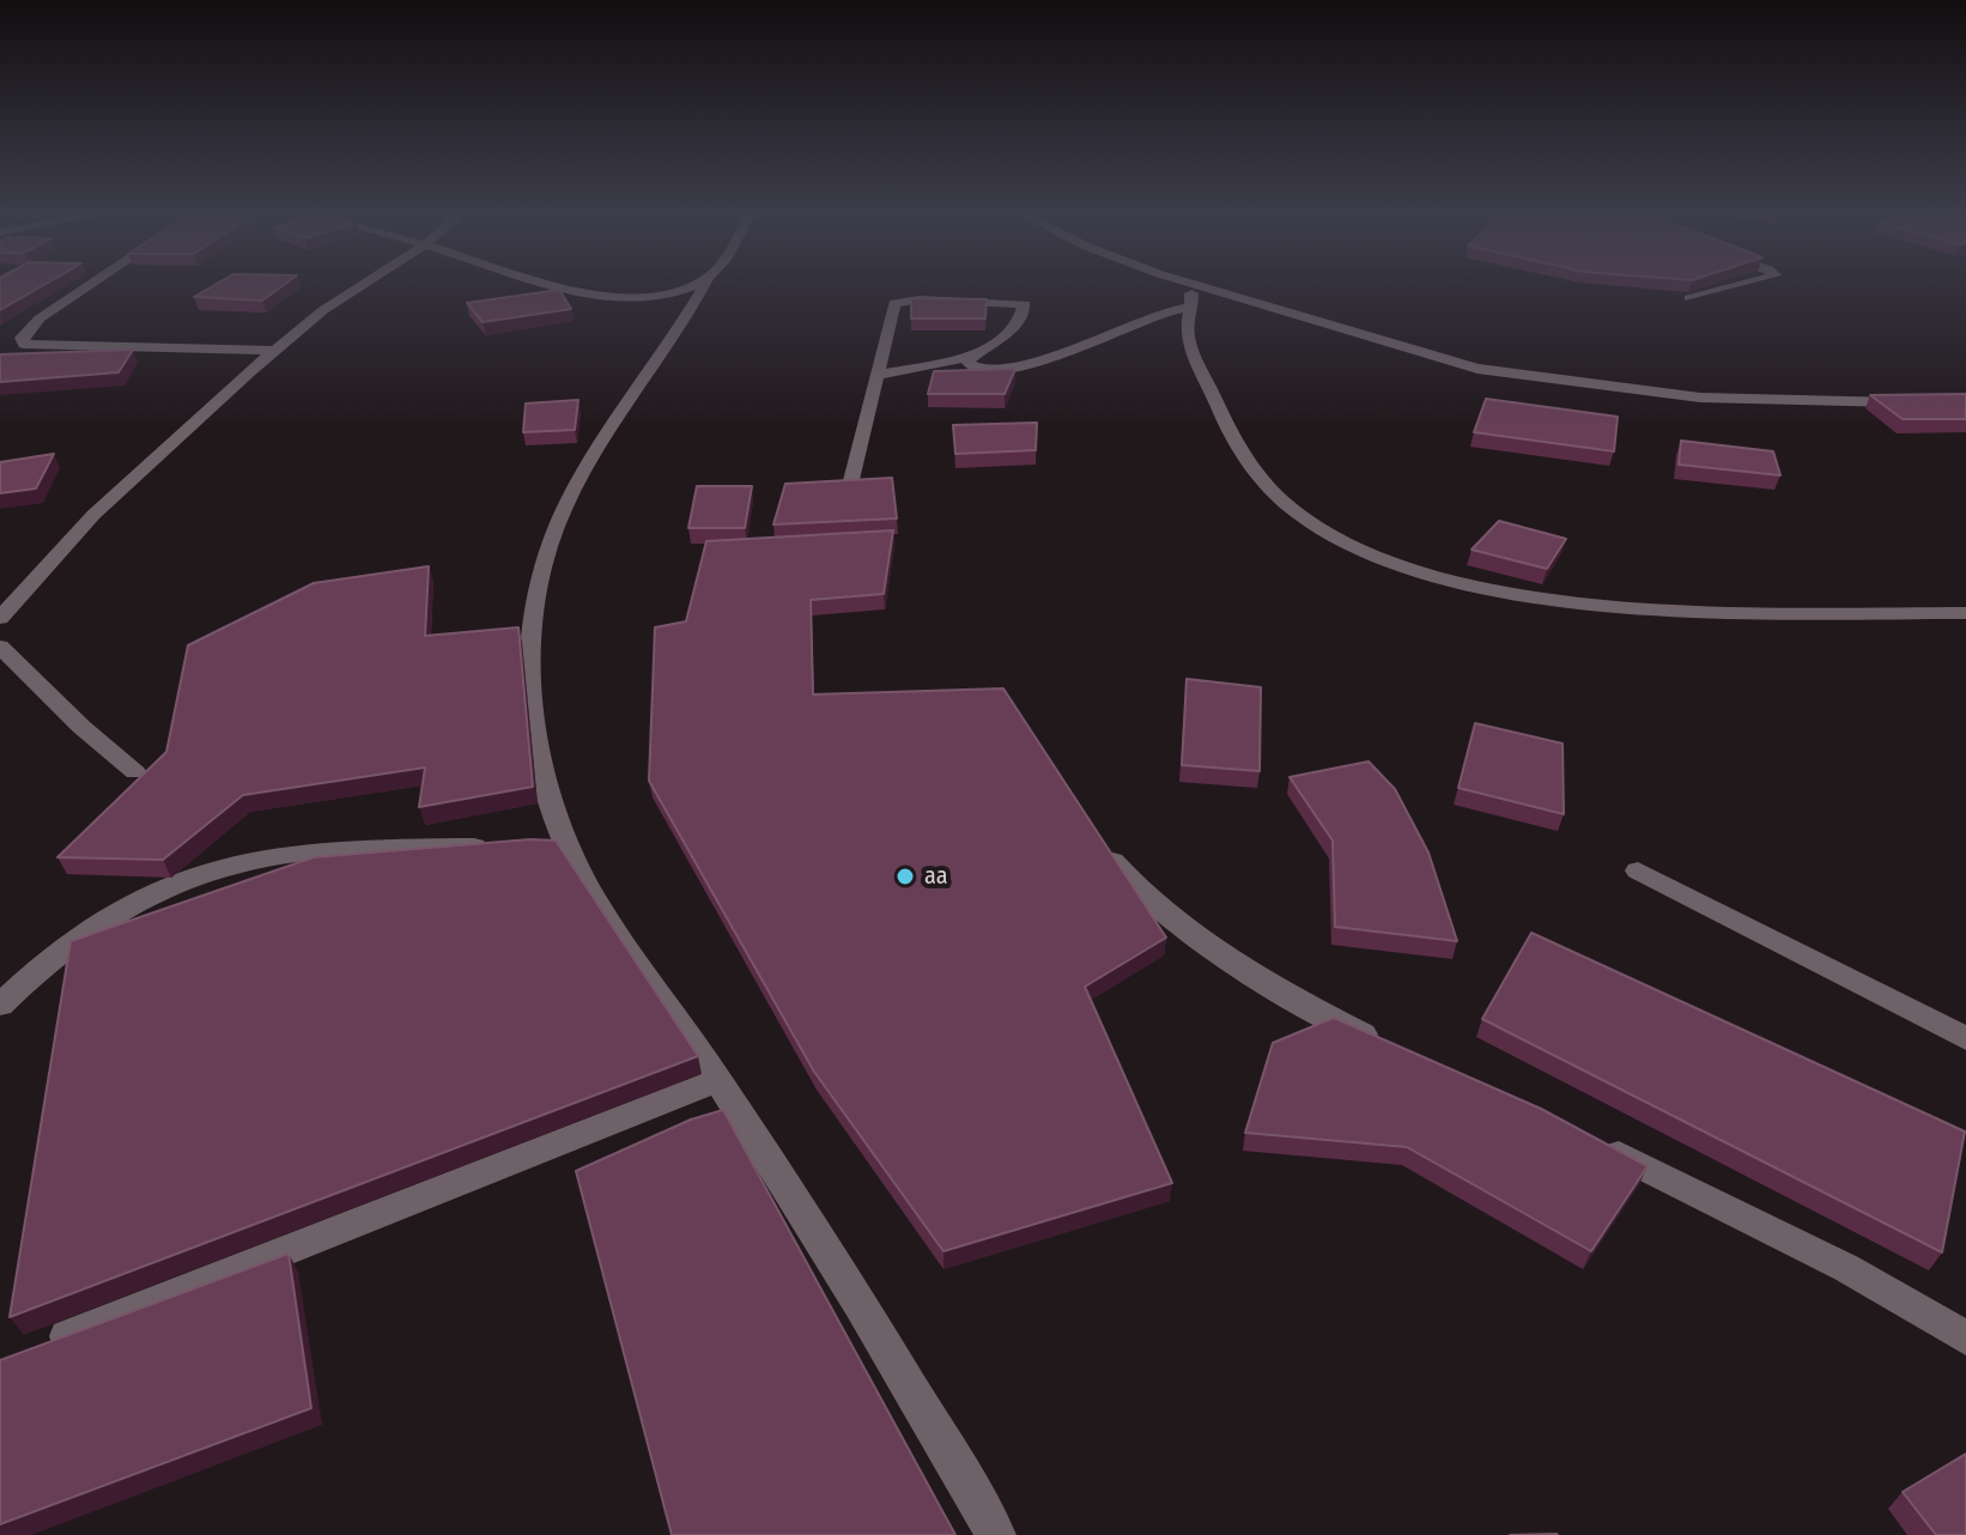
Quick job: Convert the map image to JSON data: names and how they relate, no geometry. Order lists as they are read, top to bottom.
{
  "places": ["aa"]
}
